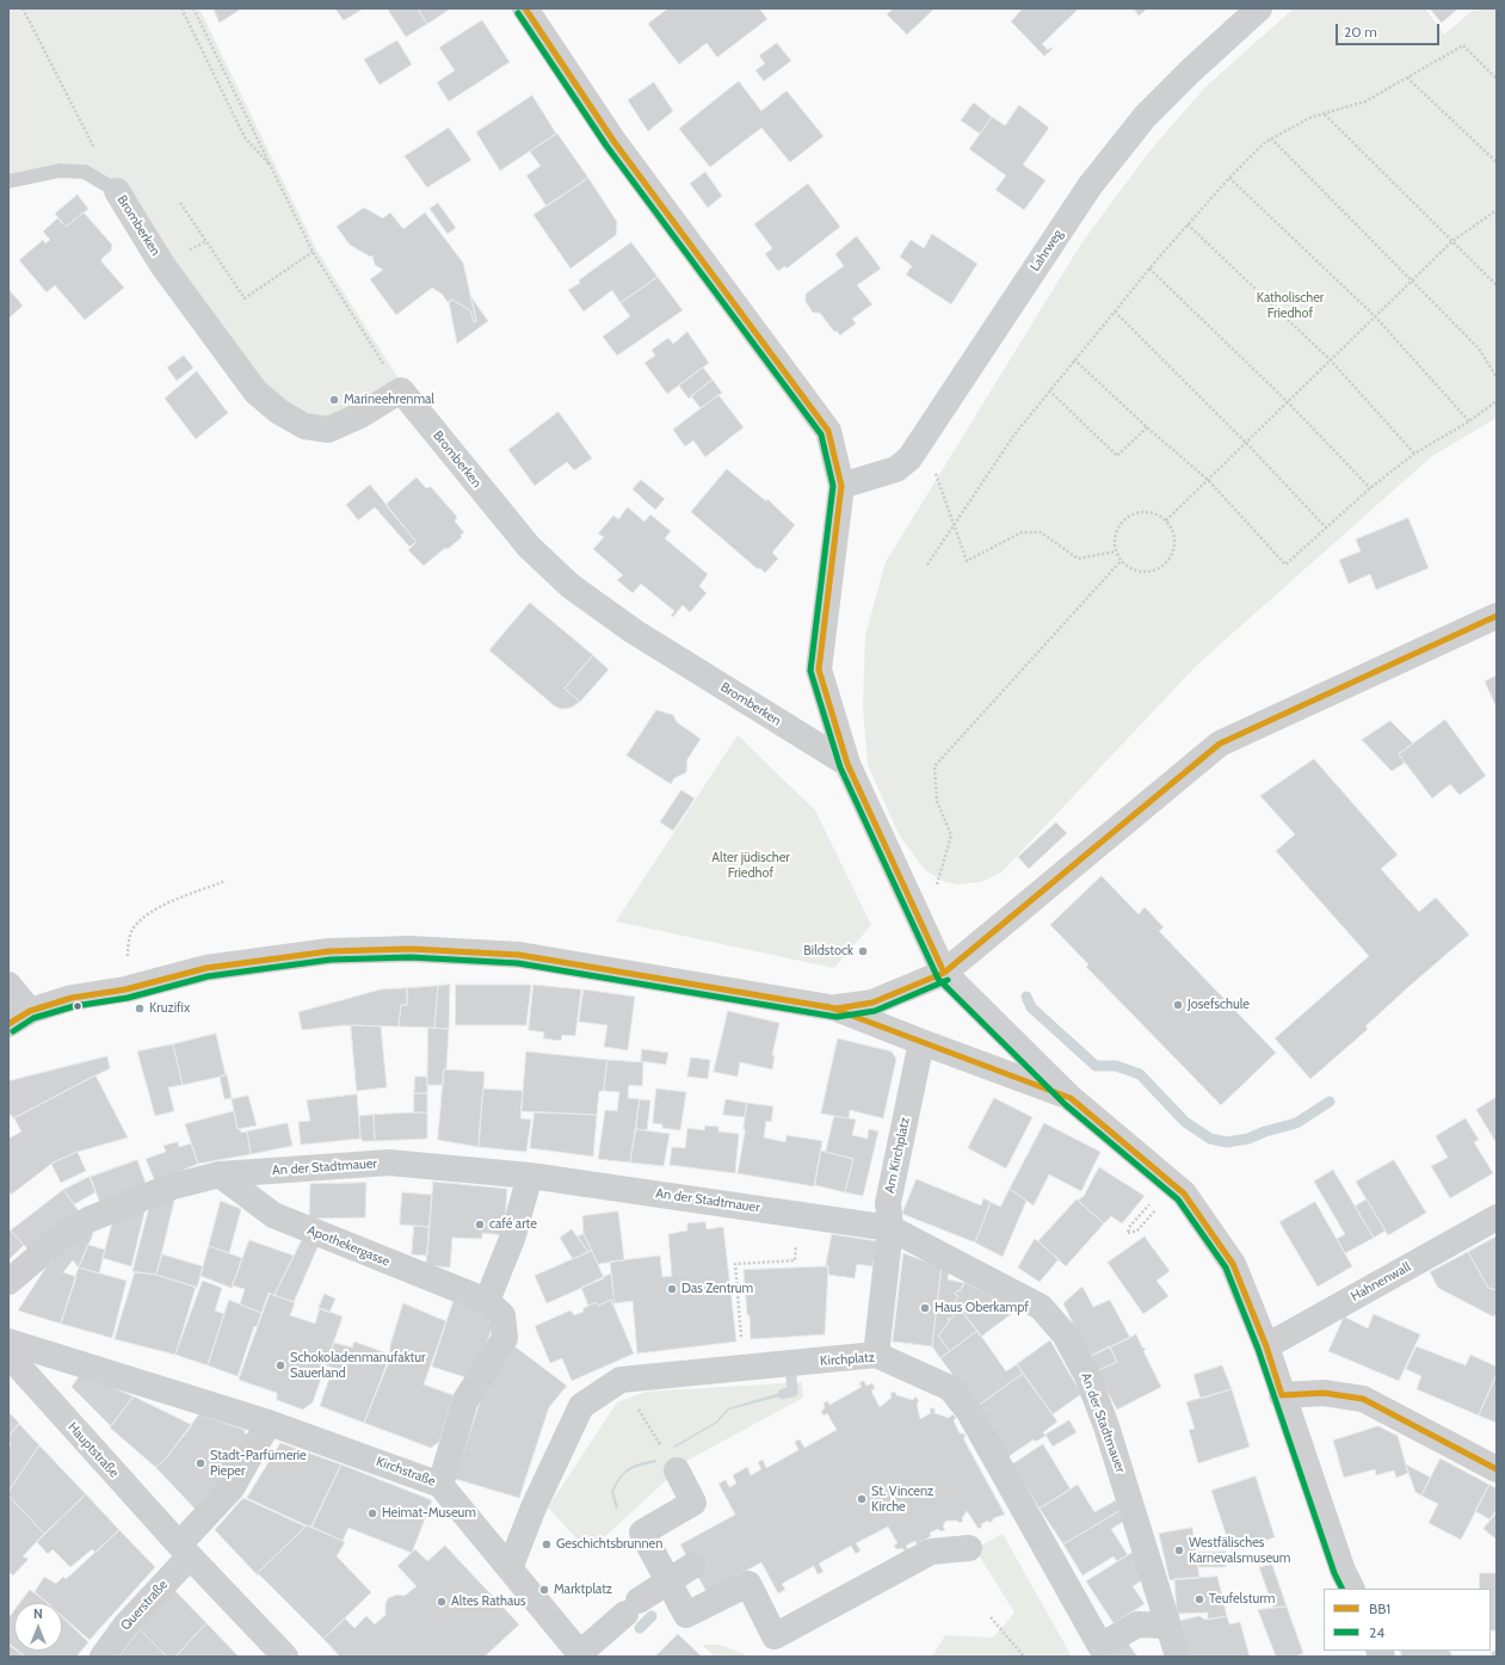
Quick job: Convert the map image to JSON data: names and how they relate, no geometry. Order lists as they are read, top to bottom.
{
  "streets": {
    "street": [
      "Bromberken",
      "Lahrweg",
      "Am Kirchplatz",
      "An der Stadtmauer",
      "Apothekergasse",
      "Hahnenwall",
      "Kirchplatz",
      "Hauptstraße",
      "Kirchstraße",
      "Querstraße"
    ]
  },
  "crossings": [
    ["Am Kirchplatz", "An der Stadtmauer"],
    ["Am Kirchplatz", "Kirchplatz"],
    ["An der Stadtmauer", "Apothekergasse"],
    ["An der Stadtmauer", "Kirchplatz"],
    ["Apothekergasse", "Kirchstraße"],
    ["Kirchplatz", "Kirchstraße"],
    ["Hauptstraße", "Querstraße"]
  ],
  "parks": ["Katholischer Friedhof", "Alter jüdischer Friedhof"],
  "places": [
    "Marineehrenmal",
    "Bildstock",
    "Josefschule",
    "Kruzifix",
    "café arte",
    "Das Zentrum",
    "Haus Oberkampf",
    "Schokoladenmanufaktur Sauerland",
    "Stadt-Parfümerie Pieper",
    "St. Vincenz Kirche",
    "Heimat-Museum",
    "Geschichtsbrunnen",
    "Westfälisches Karnevalsmuseum",
    "Marktplatz",
    "Teufelsturm",
    "Altes Rathaus"
  ],
  "lines": ["transit line BB1", "transit line 24"],
  "legend": ["BB1", "24"],
  "scale_bar": "20 m",
  "north": "top"
}
